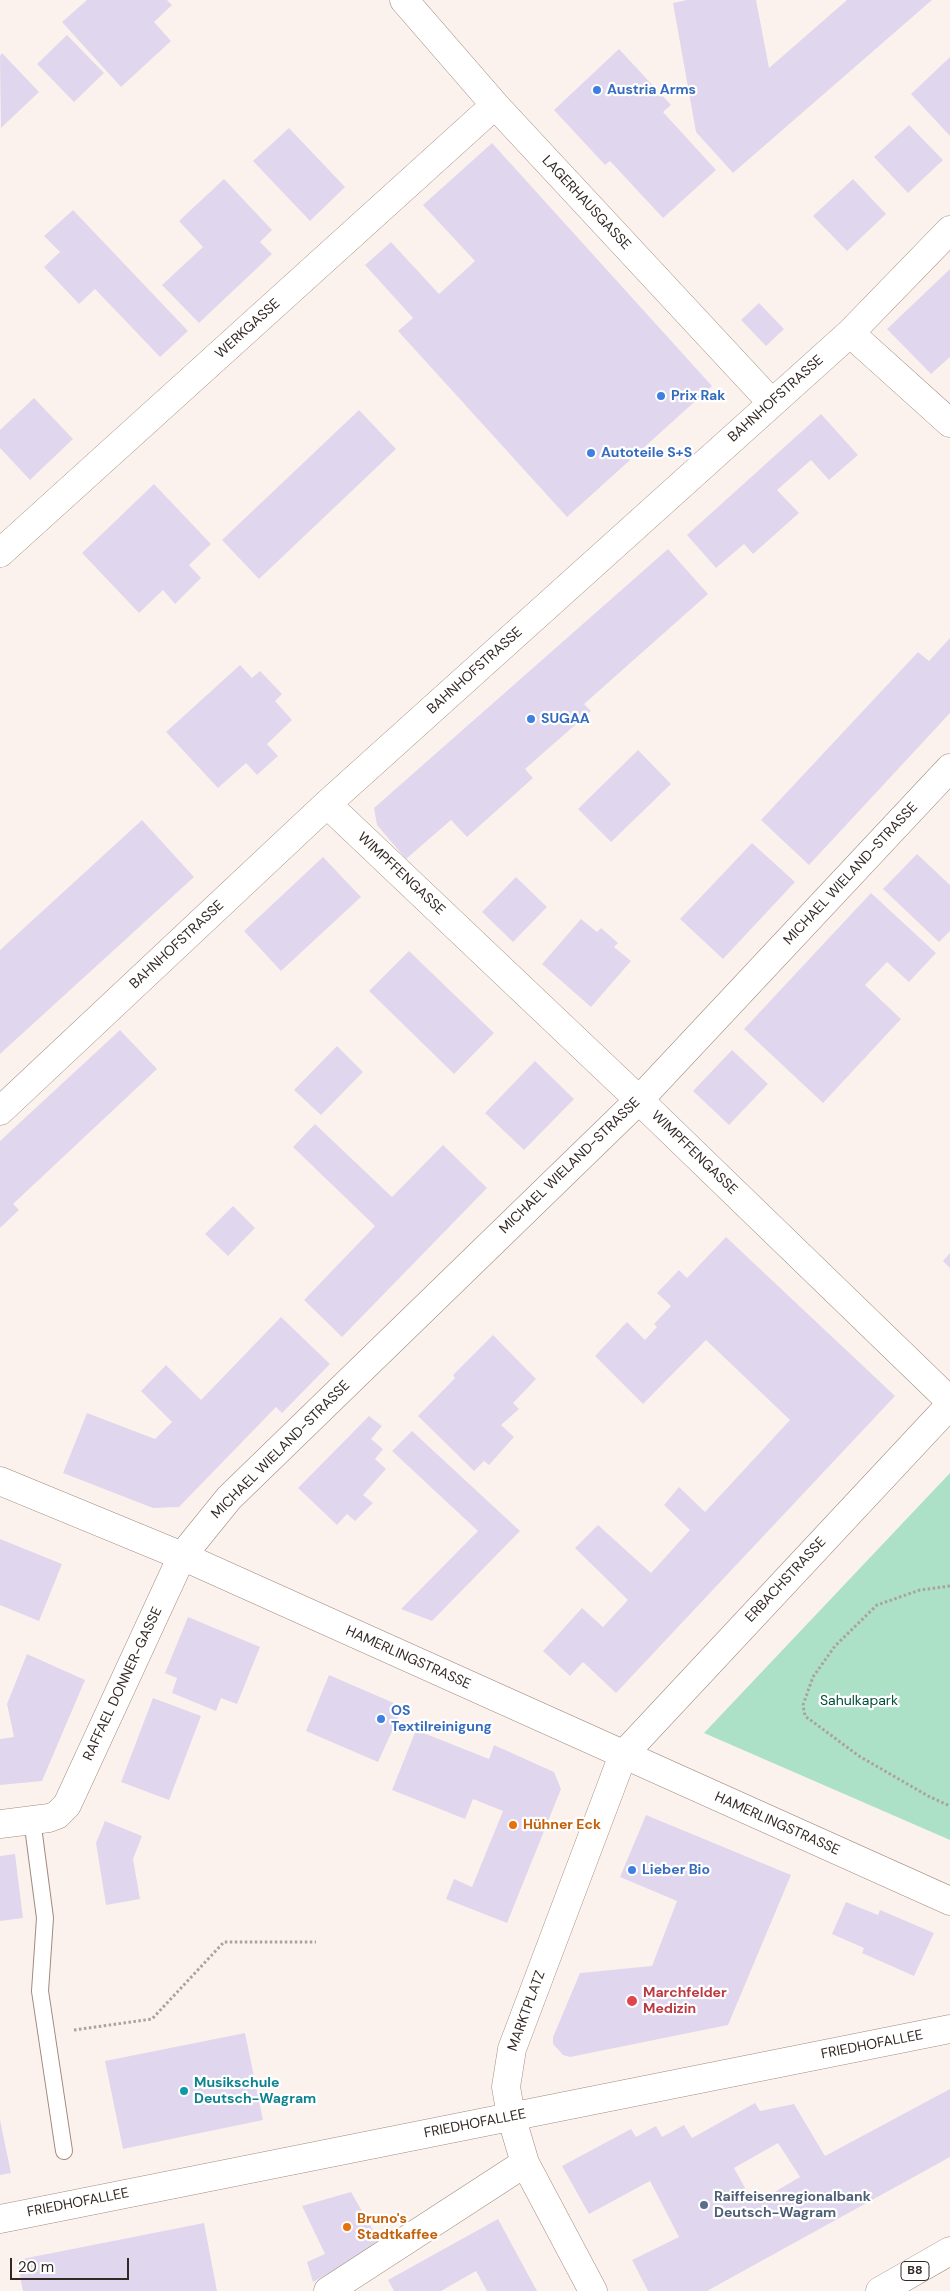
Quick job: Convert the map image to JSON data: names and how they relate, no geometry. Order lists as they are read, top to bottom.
{
  "streets": {
    "street": [
      "LAGERHAUSGASSE",
      "WERKGASSE",
      "BAHNHOFSTRASSE",
      "WIMPFFENGASSE",
      "MICHAEL WIELAND-STRASSE",
      "ERBACHSTRASSE",
      "HAMERLINGSTRASSE",
      "RAFFAEL DONNER-GASSE",
      "MARKTPLATZ",
      "FRIEDHOFALLEE",
      "B8"
    ]
  },
  "crossings": [
    ["LAGERHAUSGASSE", "WERKGASSE"],
    ["LAGERHAUSGASSE", "BAHNHOFSTRASSE"],
    ["BAHNHOFSTRASSE", "WIMPFFENGASSE"],
    ["WIMPFFENGASSE", "MICHAEL WIELAND-STRASSE"],
    ["WIMPFFENGASSE", "ERBACHSTRASSE"],
    ["MICHAEL WIELAND-STRASSE", "HAMERLINGSTRASSE"],
    ["MICHAEL WIELAND-STRASSE", "RAFFAEL DONNER-GASSE"],
    ["ERBACHSTRASSE", "HAMERLINGSTRASSE"],
    ["ERBACHSTRASSE", "MARKTPLATZ"],
    ["HAMERLINGSTRASSE", "RAFFAEL DONNER-GASSE"],
    ["HAMERLINGSTRASSE", "MARKTPLATZ"],
    ["MARKTPLATZ", "FRIEDHOFALLEE"]
  ],
  "parks": ["Sahulkapark"],
  "places": [
    "Austria Arms",
    "Prix Rak",
    "Autoteile S+S",
    "SUGAA",
    "OS Textilreinigung",
    "Hühner Eck",
    "Lieber Bio",
    "Marchfelder Medizin",
    "Musikschule Deutsch-Wagram",
    "Raiffeisenregionalbank Deutsch-Wagram",
    "Bruno's Stadtkaffee"
  ],
  "scale_bar": "20 m"
}
